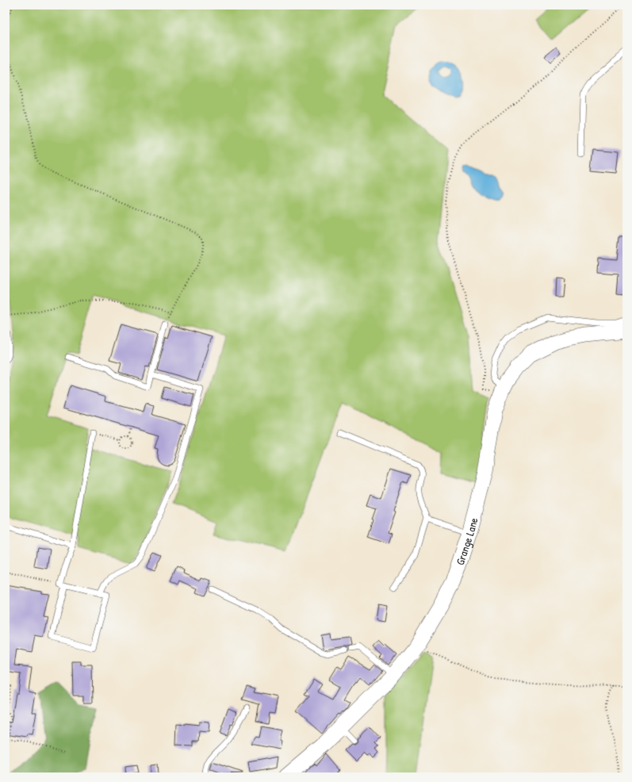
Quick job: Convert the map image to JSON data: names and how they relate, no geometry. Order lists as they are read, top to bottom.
{
  "streets": {
    "street": ["Grange Lane"]
  }
}
